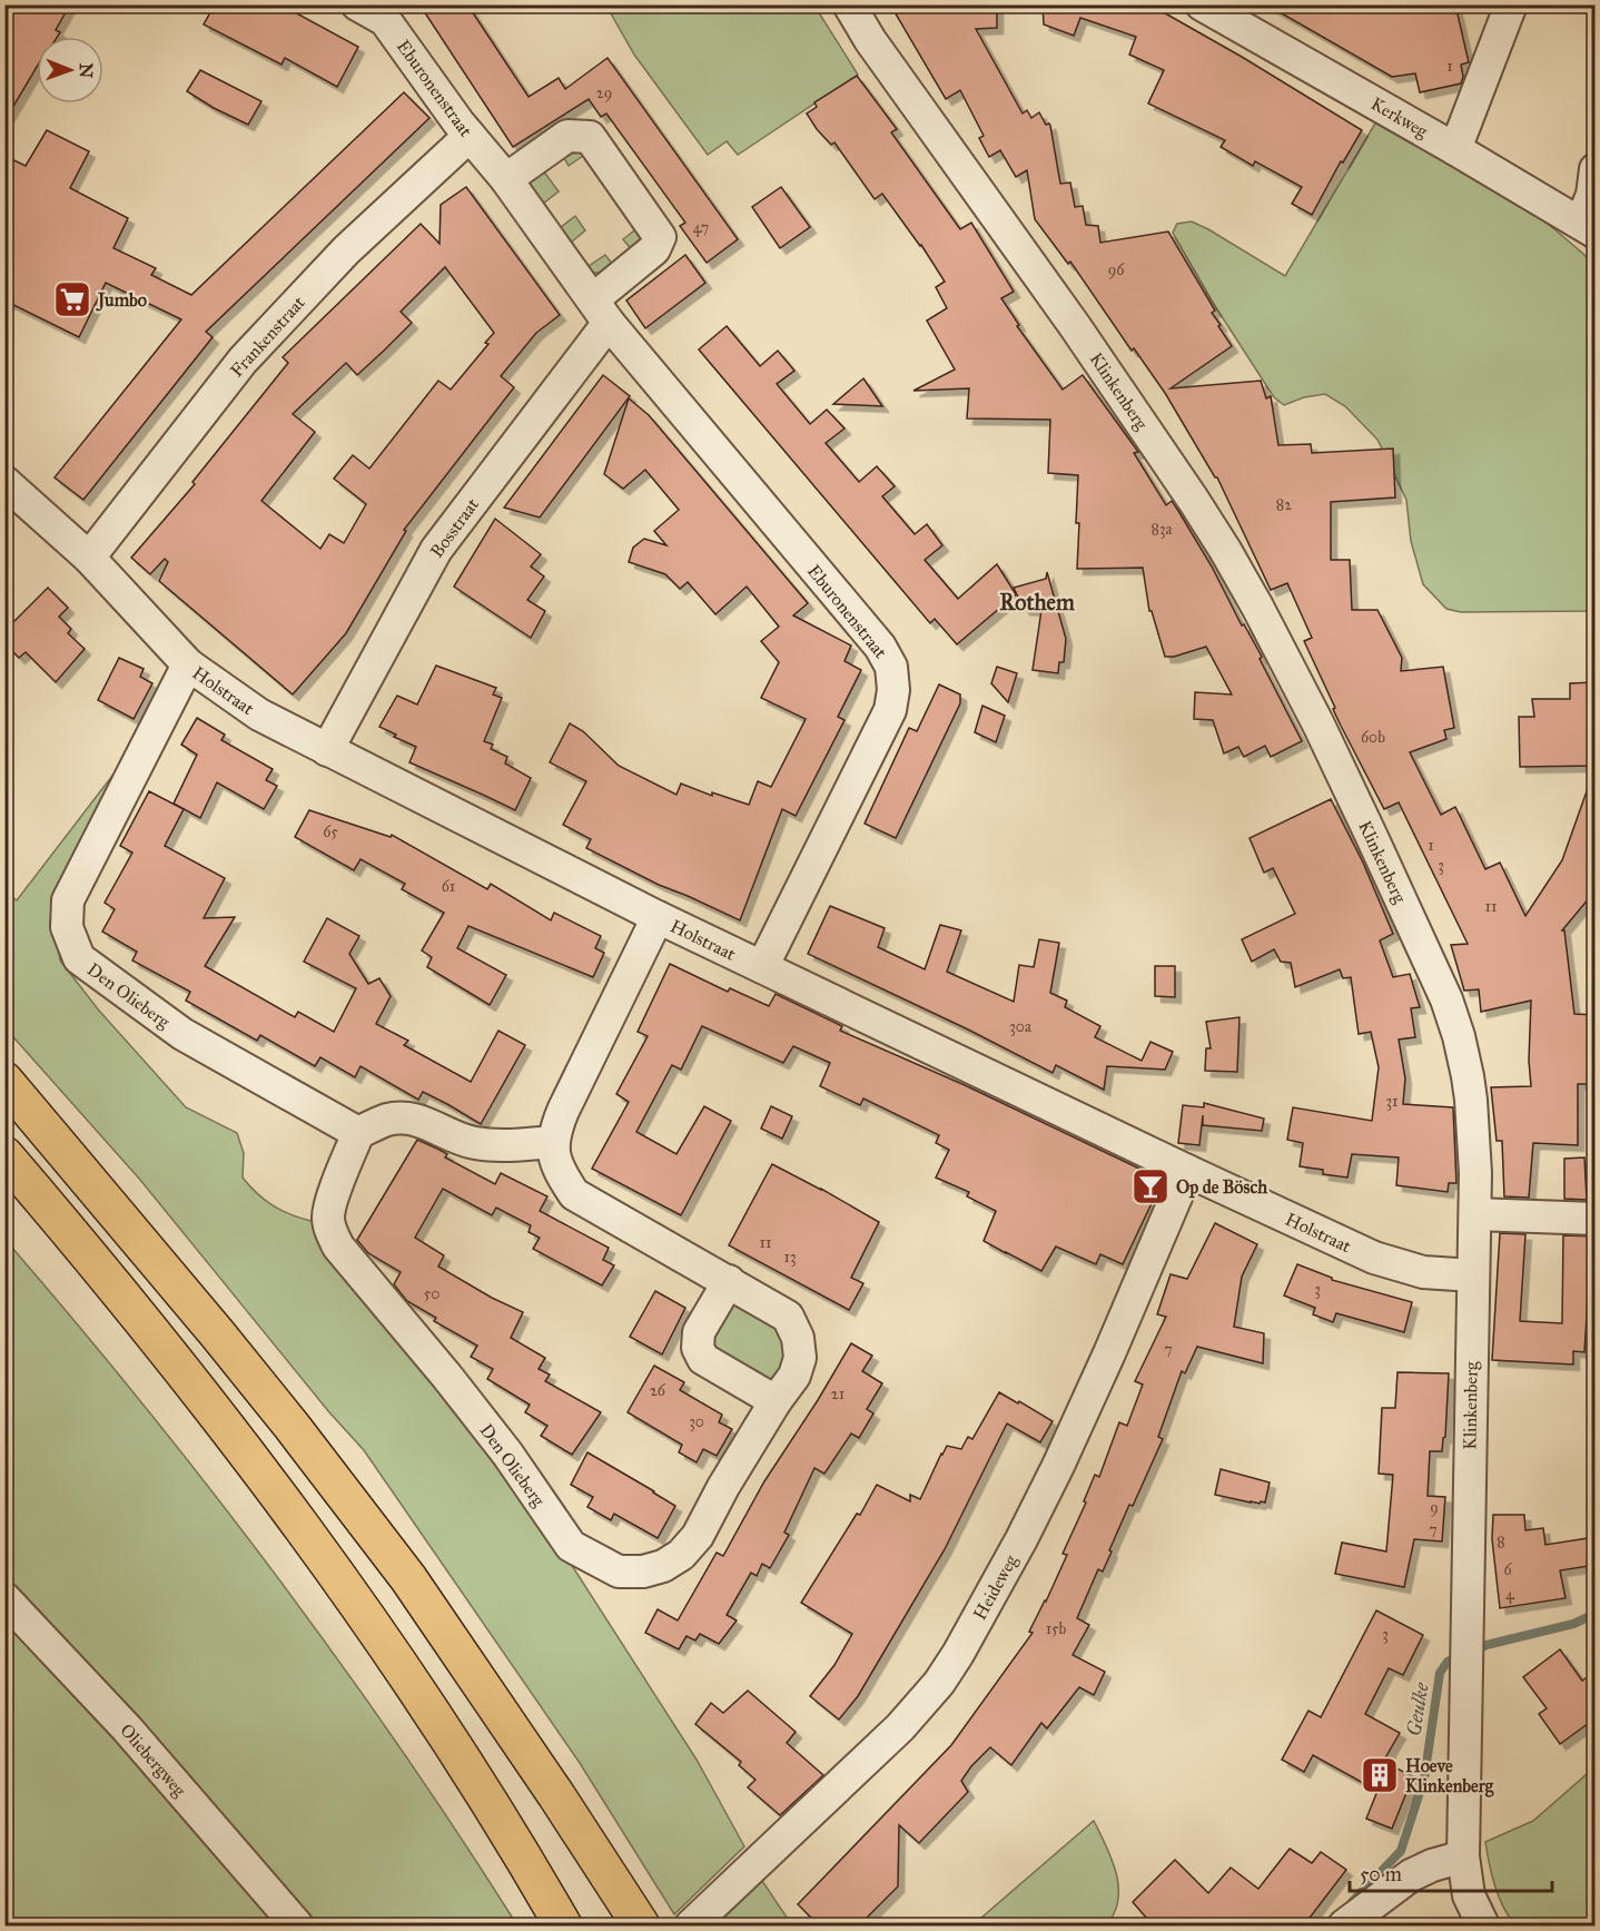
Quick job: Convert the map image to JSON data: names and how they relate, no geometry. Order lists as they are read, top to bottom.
{
  "streets": {
    "street": [
      "Eburonenstraat",
      "Kerkweg",
      "Frankenstraat",
      "Klinkenberg",
      "Bosstraat",
      "Holstraat",
      "Den Olieberg",
      "Heideweg",
      "Oliebergweg"
    ]
  },
  "crossings": [
    ["Eburonenstraat", "Frankenstraat"],
    ["Eburonenstraat", "Bosstraat"],
    ["Eburonenstraat", "Holstraat"],
    ["Frankenstraat", "Holstraat"],
    ["Klinkenberg", "Holstraat"],
    ["Bosstraat", "Holstraat"],
    ["Holstraat", "Den Olieberg"],
    ["Holstraat", "Heideweg"]
  ],
  "districts": ["Rothem"],
  "water": ["Geulke"],
  "places": {
    "supermarket": ["Jumbo"],
    "bar": ["Op de Bösch"],
    "building": ["Hoeve Klinkenberg"]
  },
  "house_numbers": [
    "1",
    "29",
    "47",
    "96",
    "82",
    "83a",
    "60b",
    "65",
    "1",
    "3",
    "61",
    "11",
    "30a",
    "31",
    "11",
    "13",
    "3",
    "50",
    "7",
    "26",
    "21",
    "30",
    "9",
    "7",
    "8",
    "6",
    "4",
    "15b",
    "3"
  ],
  "scale_bar": "50 m",
  "north": "right"
}
